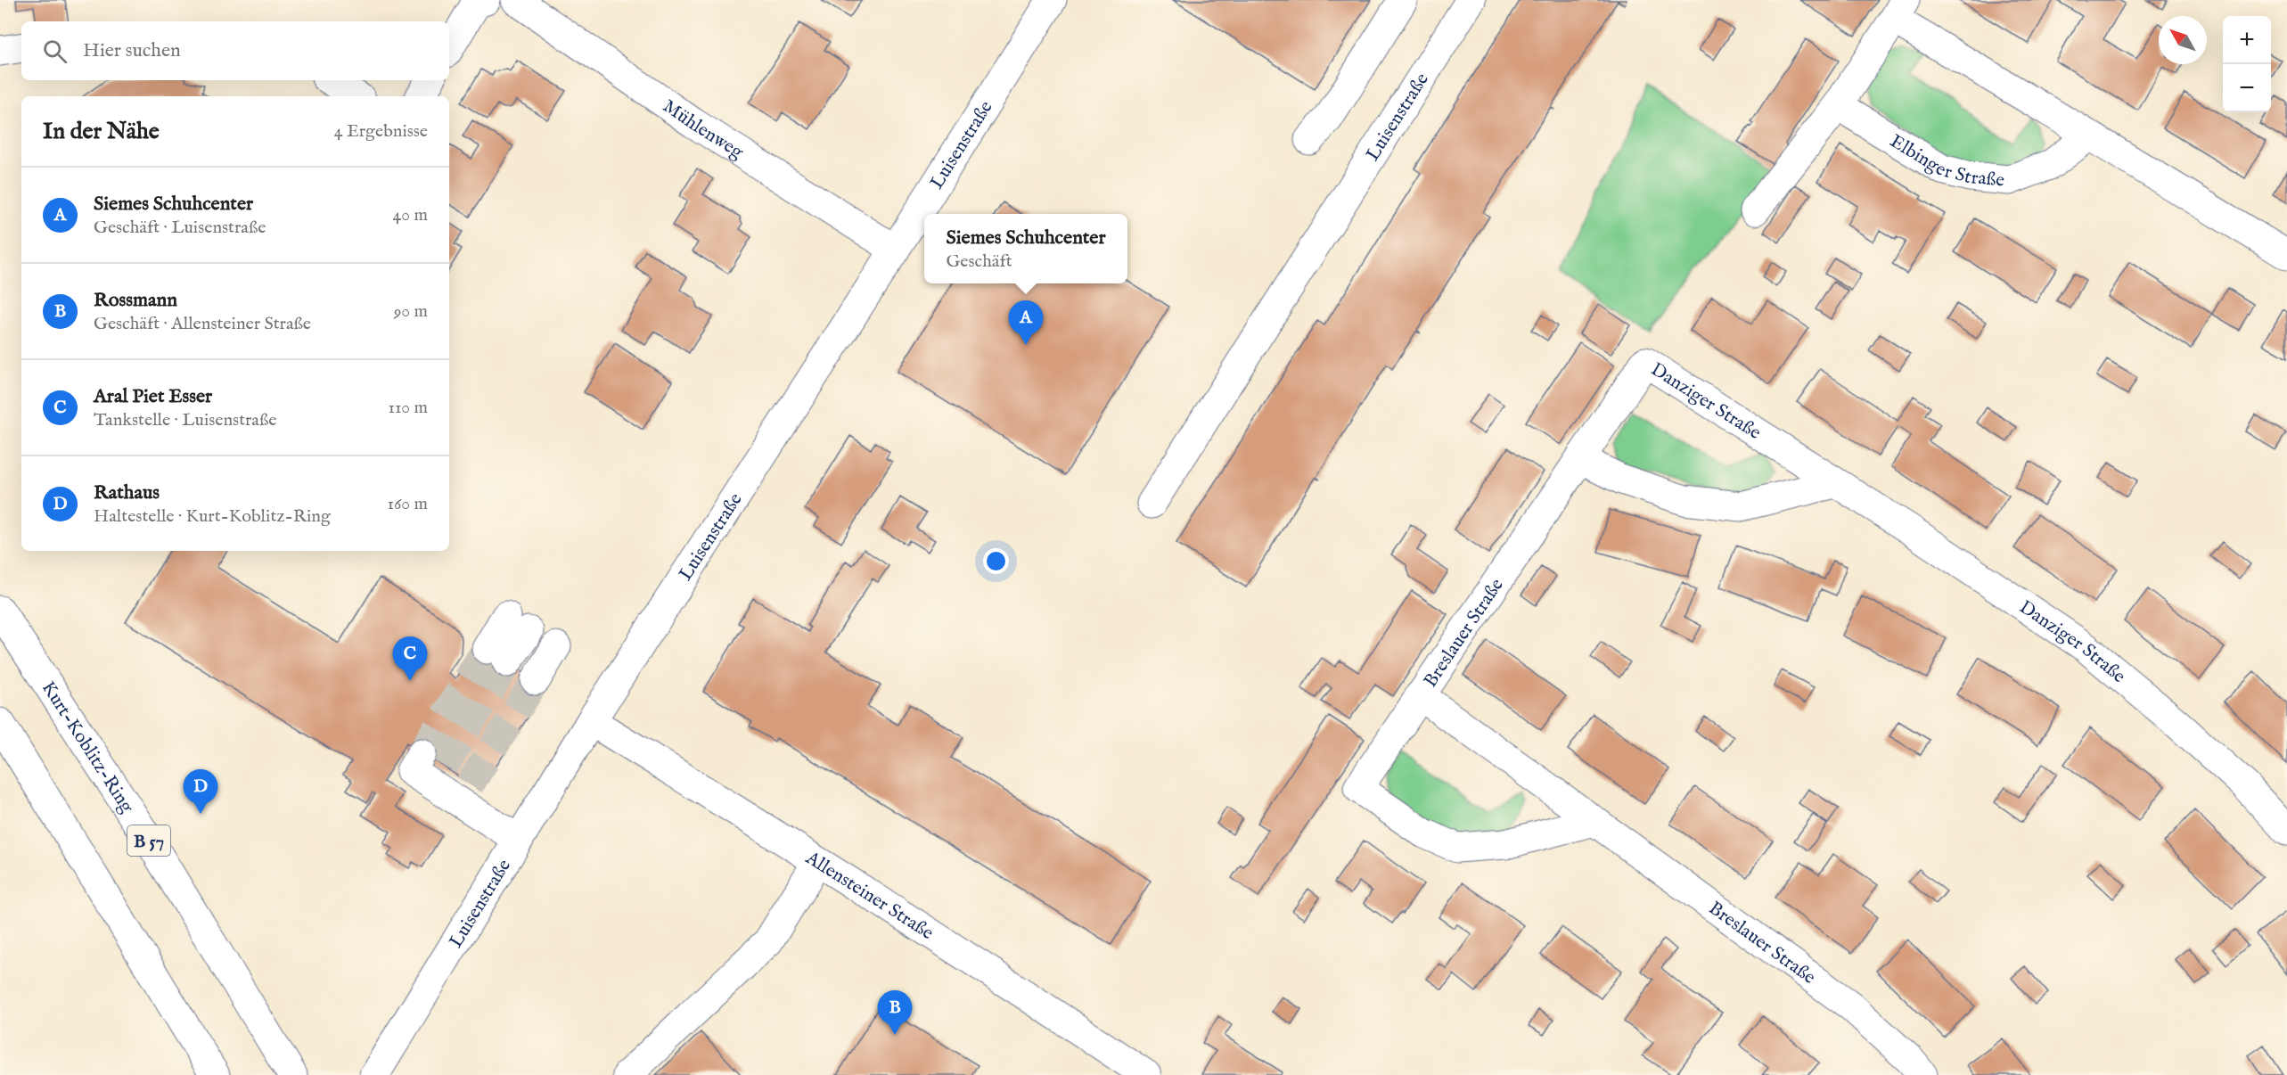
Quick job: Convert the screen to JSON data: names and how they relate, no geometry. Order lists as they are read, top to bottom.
{
  "streets": {
    "street": [
      "Luisenstraße",
      "Mühlenweg",
      "Elbinger Straße",
      "Danziger Straße",
      "Breslauer Straße",
      "Kurt-Koblitz-Ring",
      "B 57",
      "Allensteiner Straße"
    ]
  },
  "crossings": [
    ["Luisenstraße", "Mühlenweg"],
    ["Luisenstraße", "Allensteiner Straße"],
    ["Danziger Straße", "Breslauer Straße"]
  ],
  "north": "top left",
  "page": {
    "map_buttons": ["+", "−"],
    "search": "Hier suchen",
    "heading": ["In der Nähe", "4 Ergebnisse"],
    "list": [
      {
        "mark": "A",
        "name": "Siemes Schuhcenter",
        "note": "Geschäft · Luisenstraße",
        "value": "40 m"
      },
      {
        "mark": "B",
        "name": "Rossmann",
        "note": "Geschäft · Allensteiner Straße",
        "value": "90 m"
      },
      {
        "mark": "C",
        "name": "Aral Piet Esser",
        "note": "Tankstelle · Luisenstraße",
        "value": "110 m"
      },
      {
        "mark": "D",
        "name": "Rathaus",
        "note": "Haltestelle · Kurt-Koblitz-Ring",
        "value": "160 m"
      }
    ],
    "popup": ["Siemes Schuhcenter", "Geschäft"],
    "pins": [
      "A",
      "C",
      "D",
      "B"
    ]
  }
}
